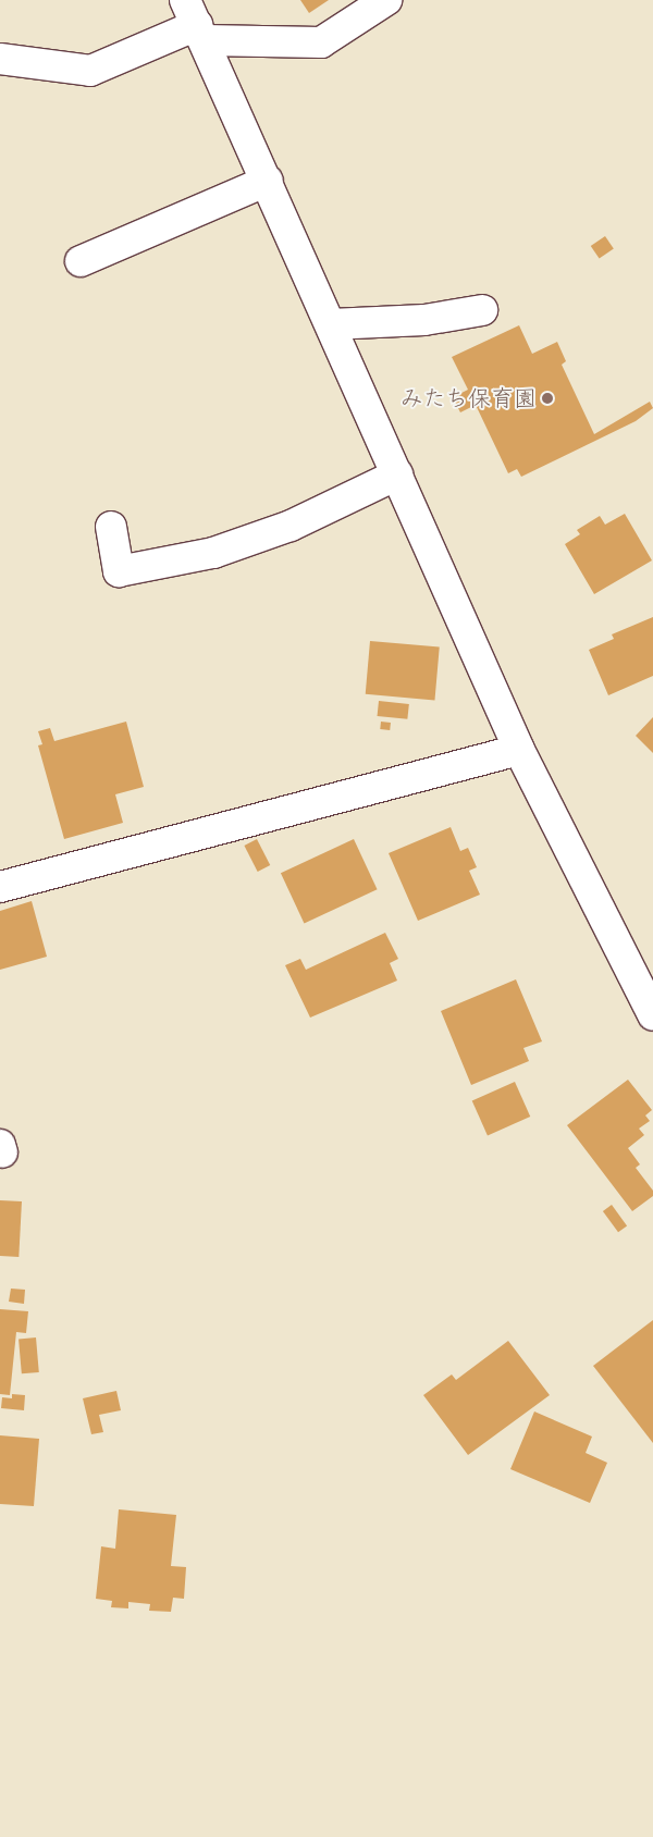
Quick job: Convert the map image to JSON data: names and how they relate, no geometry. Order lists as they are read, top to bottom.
{
  "places": ["みたち保育園"]
}
